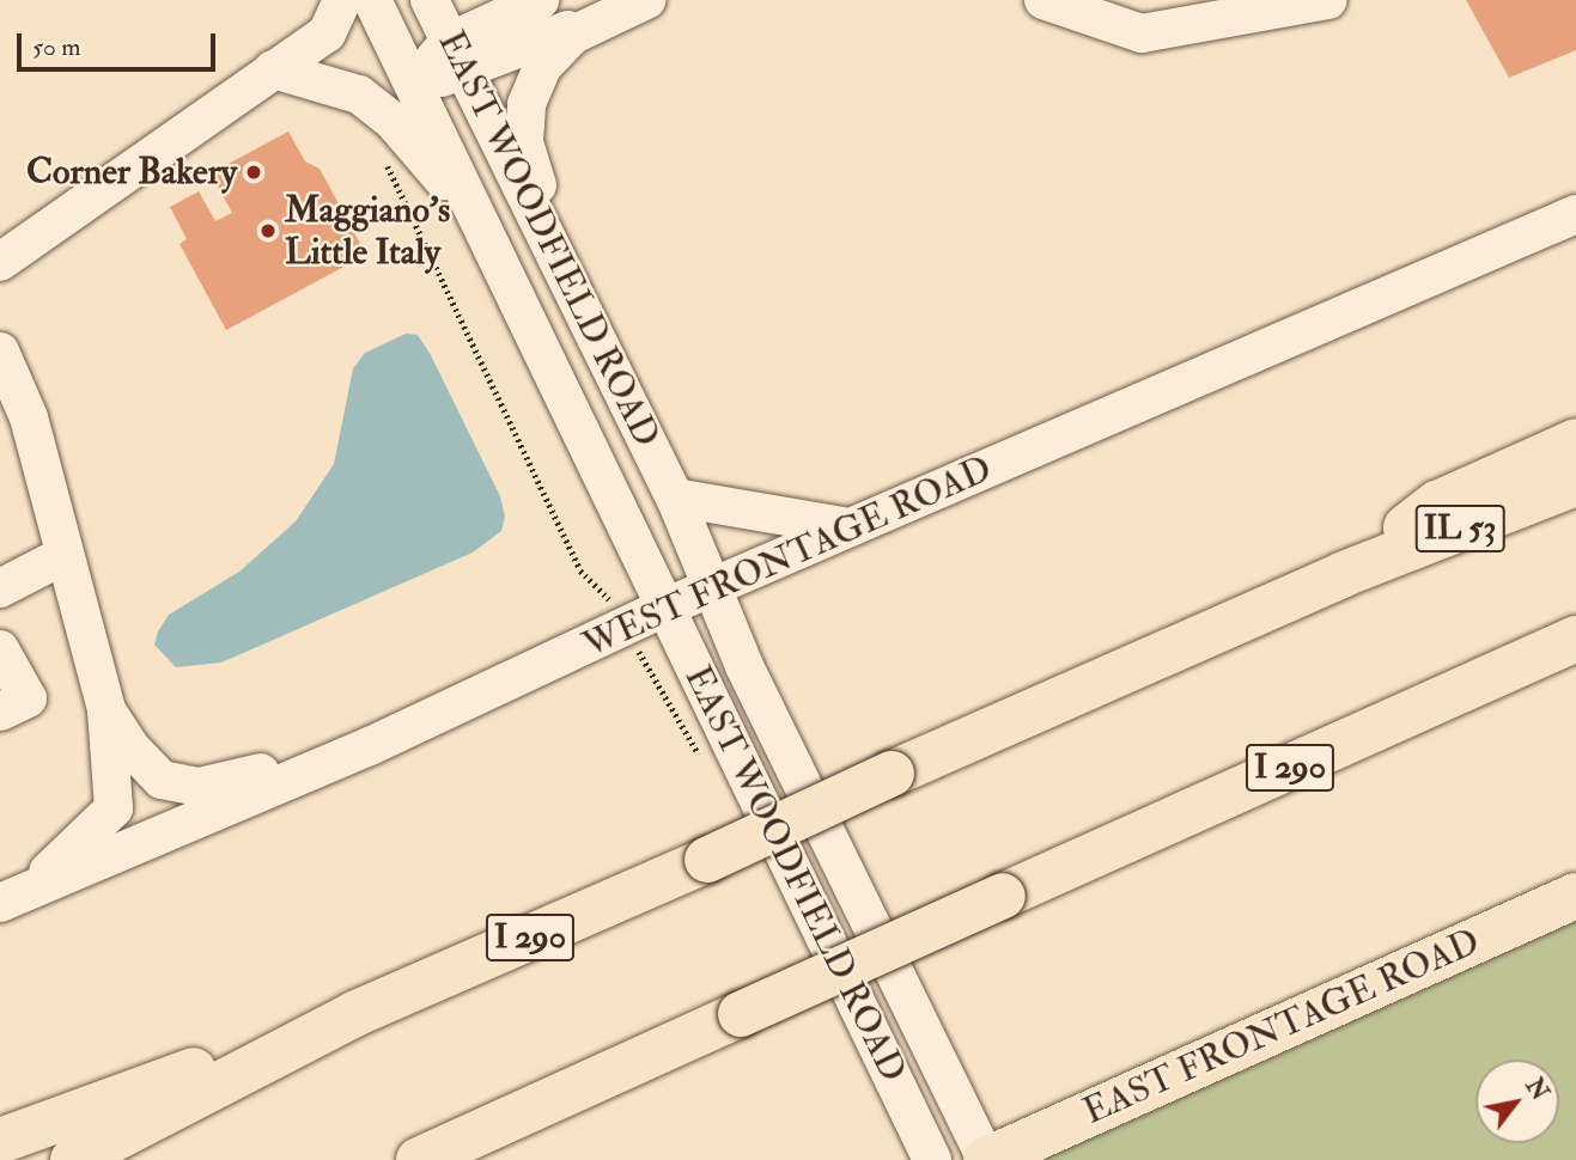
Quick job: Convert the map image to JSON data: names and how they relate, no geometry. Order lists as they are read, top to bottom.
{
  "streets": {
    "main road": ["IL 53", "I 290", "EAST FRONTAGE ROAD"],
    "street": ["EAST WOODFIELD ROAD", "WEST FRONTAGE ROAD"]
  },
  "crossings": [
    ["EAST WOODFIELD ROAD", "WEST FRONTAGE ROAD"],
    ["EAST WOODFIELD ROAD", "EAST FRONTAGE ROAD"],
    ["IL 53", "I 290"]
  ],
  "places": ["Corner Bakery", "Maggiano's Little Italy"],
  "scale_bar": "50 m",
  "north": "top right"
}
